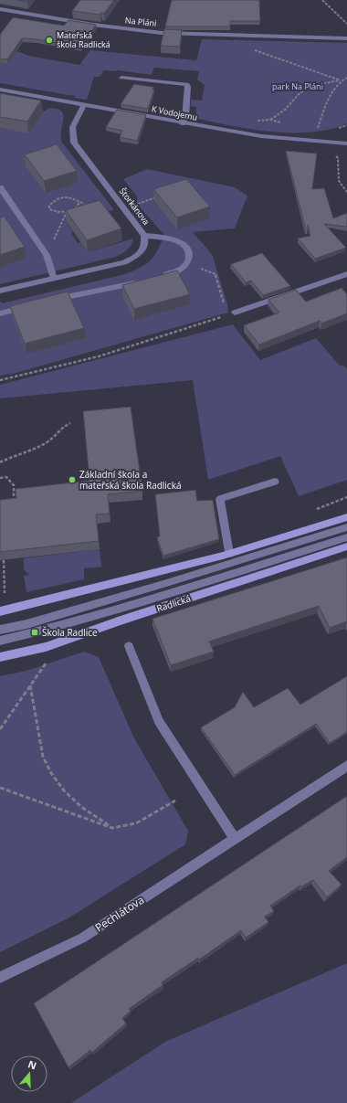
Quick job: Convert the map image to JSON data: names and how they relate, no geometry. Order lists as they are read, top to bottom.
{
  "streets": {
    "main road": ["Radlická"],
    "street": [
      "Na Pláni",
      "K Vodojemu",
      "Štorkánova",
      "Pechlátova"
    ]
  },
  "crossings": [
    ["K Vodojemu", "Štorkánova"]
  ],
  "parks": ["park Na Pláni"],
  "places": {
    "other": ["Mateřská škola Radlická", "Základní škola a mateřská škola Radlická"],
    "transit": ["Škola Radlice"]
  },
  "north": "top"
}
